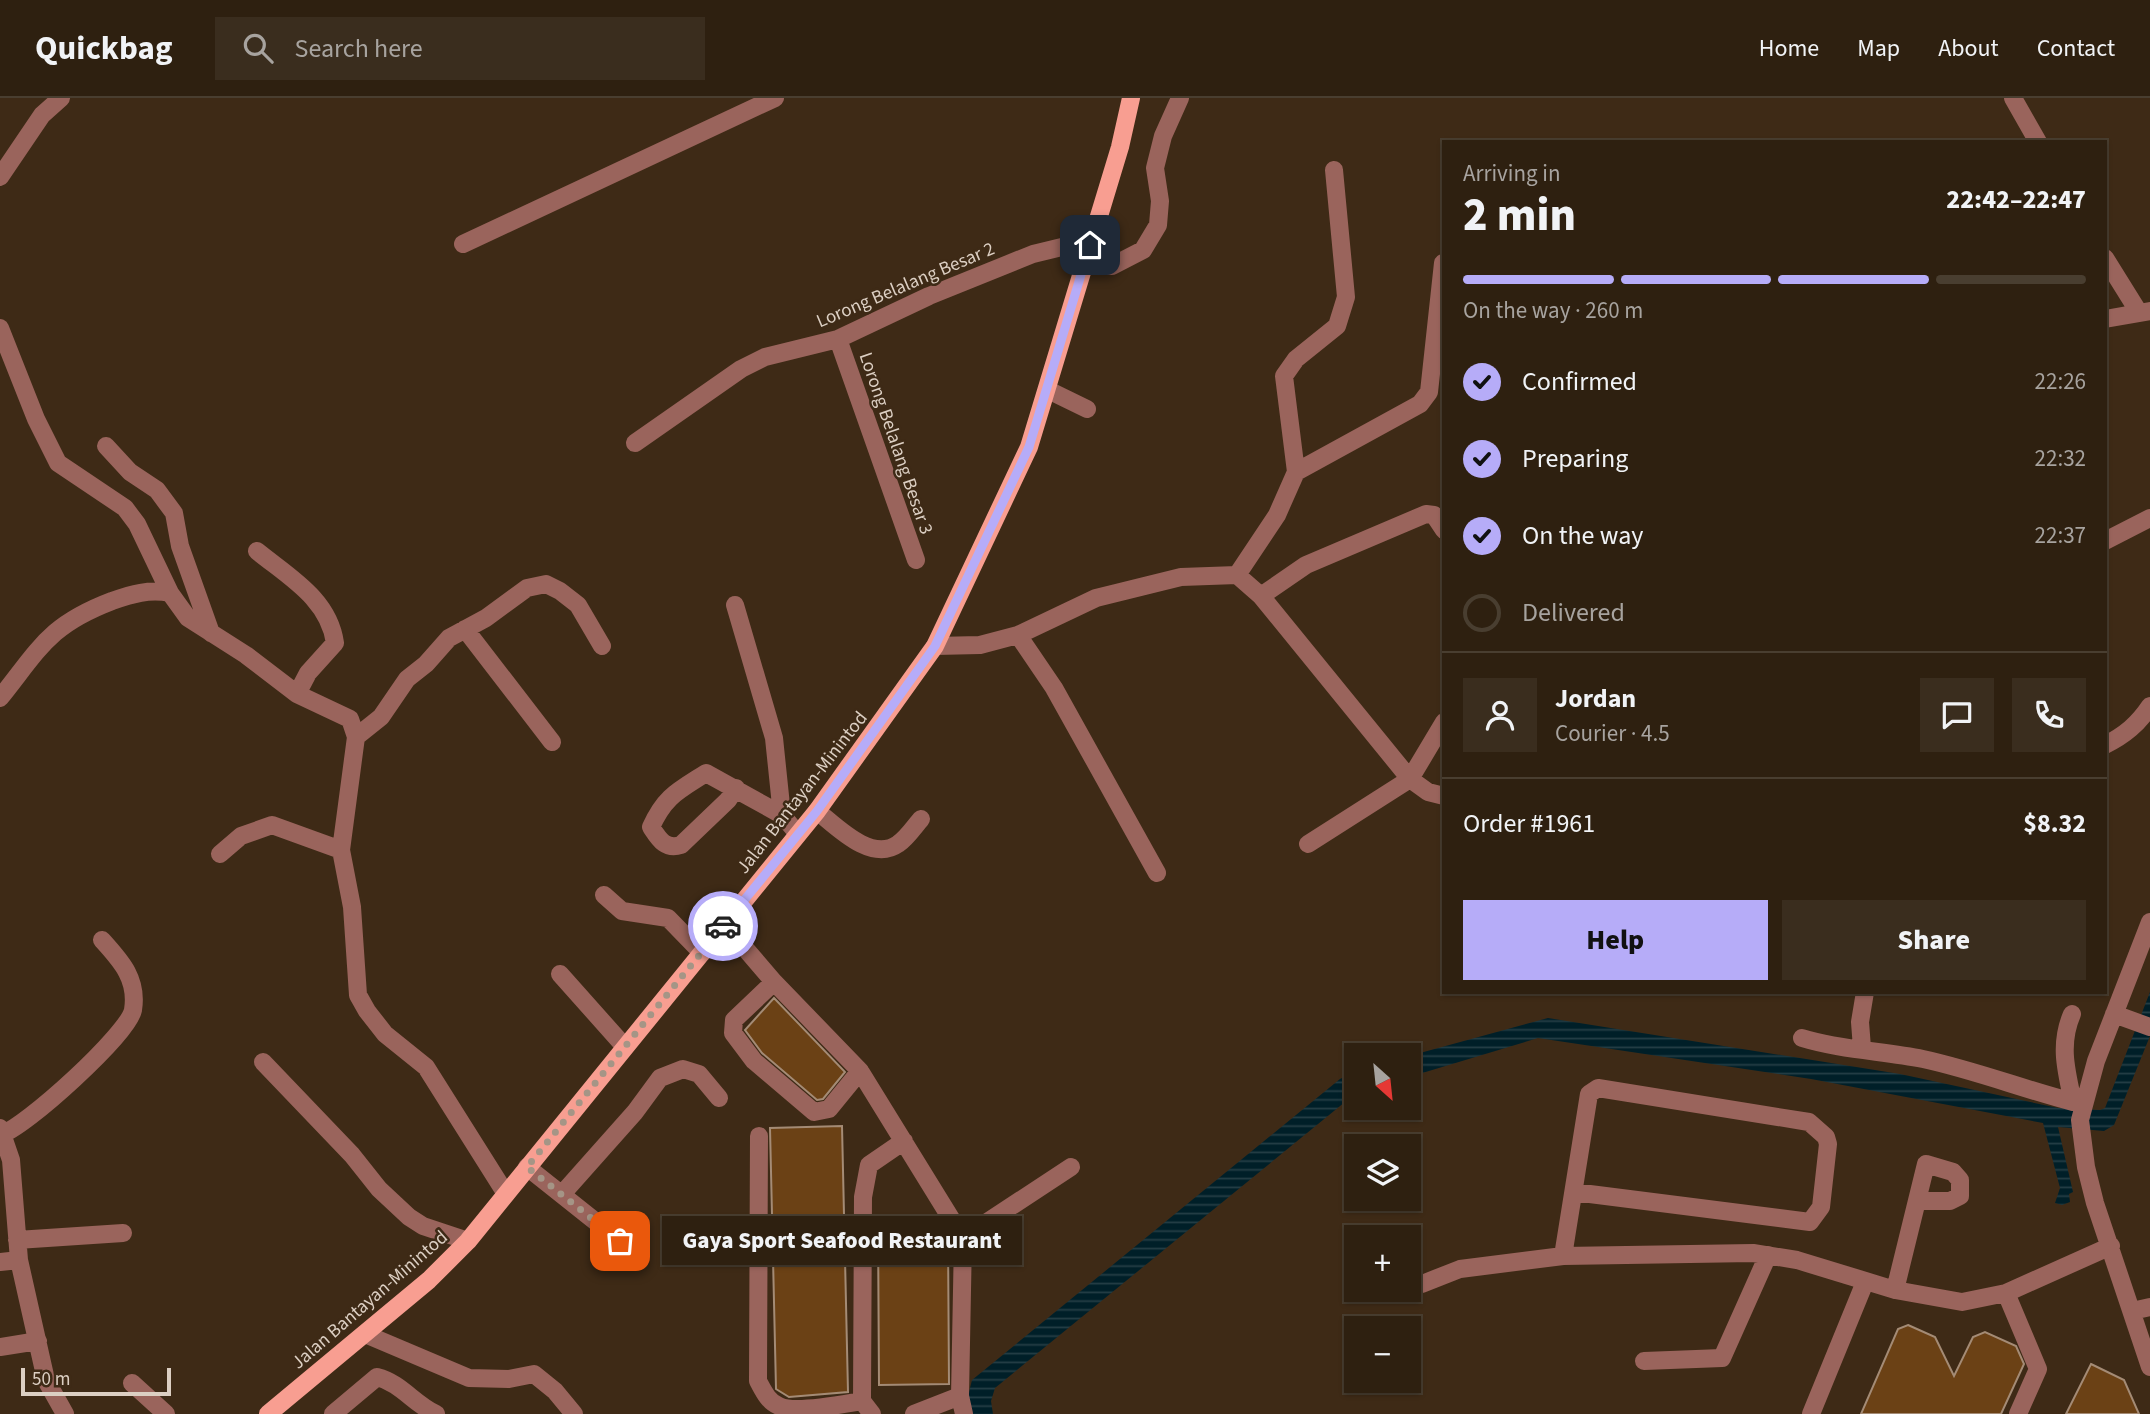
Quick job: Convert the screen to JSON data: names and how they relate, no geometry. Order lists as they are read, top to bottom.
{
  "streets": {
    "main road": ["Jalan Bantayan-Minintod"],
    "street": ["Lorong Belalang Besar 2", "Lorong Belalang Besar 3"]
  },
  "crossings": [
    ["Lorong Belalang Besar 2", "Lorong Belalang Besar 3"],
    ["Lorong Belalang Besar 2", "Jalan Bantayan-Minintod"]
  ],
  "places": ["Gaya Sport Seafood Restaurant"],
  "scale_bar": "50 m",
  "north": "bottom right",
  "page": {
    "header": "Quickbag",
    "search": "Search here",
    "nav": [
      "Home",
      "Map",
      "About",
      "Contact"
    ],
    "heading": ["2 min", "Arriving in", "22:42–22:47"],
    "panel": [
      "Jordan",
      "Courier · 4.5",
      "Order #1961",
      "$8.32"
    ],
    "bar": "On the way · 260 m",
    "list": [
      ["Confirmed", "22:26"],
      ["Preparing", "22:32"],
      ["On the way", "22:37"],
      "Delivered"
    ],
    "buttons": ["Help", "Share"],
    "map_buttons": ["+", "−"],
    "bubble": "Gaya Sport Seafood Restaurant",
    "scale": "50 m"
  }
}
